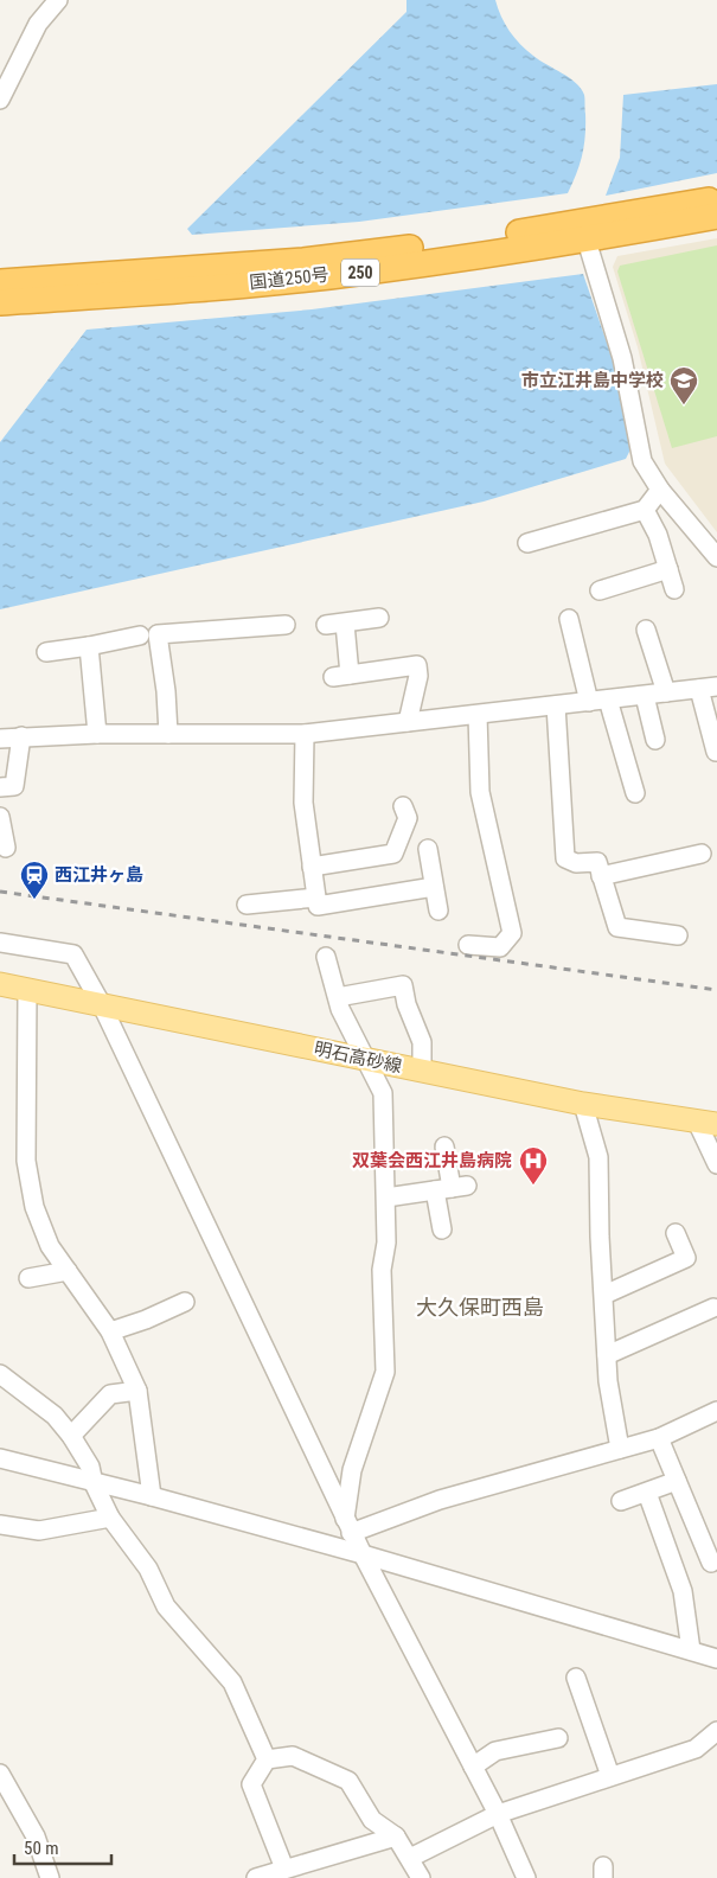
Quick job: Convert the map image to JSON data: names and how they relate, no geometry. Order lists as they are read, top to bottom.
{
  "streets": {
    "highway": ["250", "国道250号"],
    "main road": ["明石高砂線"]
  },
  "districts": ["大久保町西島"],
  "places": {
    "school or university": ["市立江井島中学校"],
    "station": ["西江井ヶ島"],
    "hospital": ["双葉会西江井島病院"]
  },
  "scale_bar": "50 m"
}
